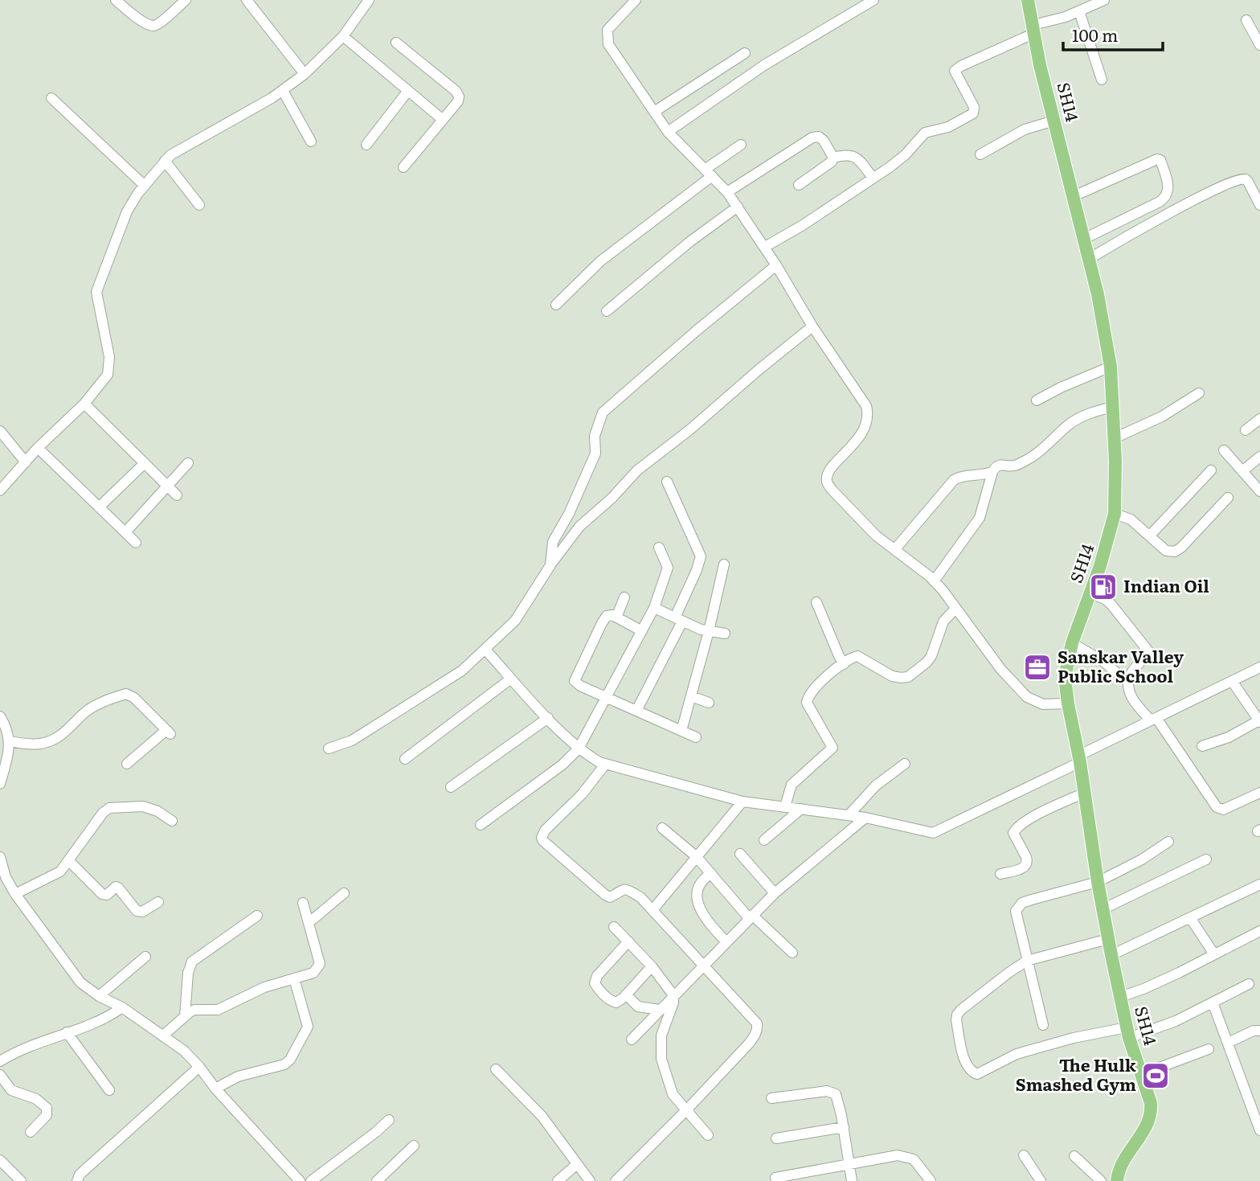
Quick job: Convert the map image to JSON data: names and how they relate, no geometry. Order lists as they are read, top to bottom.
{
  "streets": {
    "main road": ["SH14"]
  },
  "places": {
    "fuel station": ["Indian Oil"],
    "office": ["Sanskar Valley Public School"],
    "sports": ["The Hulk Smashed Gym"]
  },
  "scale_bar": "100 m"
}
